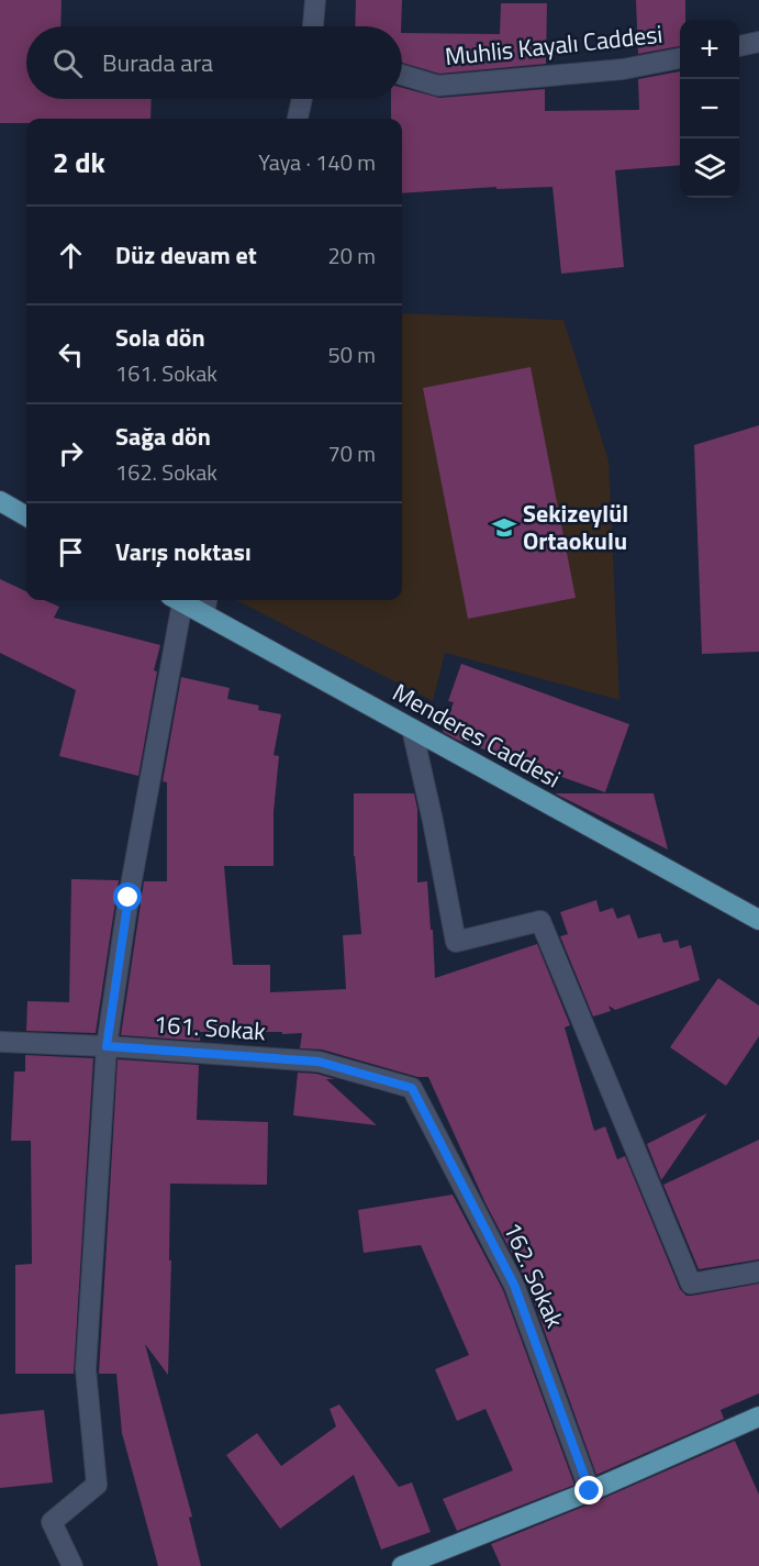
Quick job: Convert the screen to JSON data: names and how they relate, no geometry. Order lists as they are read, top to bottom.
{
  "streets": {
    "main road": ["Menderes Caddesi"],
    "street": ["Muhlis Kayalı Caddesi", "161. Sokak", "162. Sokak"]
  },
  "crossings": [
    ["161. Sokak", "162. Sokak"]
  ],
  "places": {
    "school or university": ["Sekizeylül Ortaokulu"]
  },
  "page": {
    "map_buttons": ["+", "−"],
    "search": "Burada ara",
    "heading": ["2 dk", "Yaya · 140 m"],
    "list": [
      ["Düz devam et", "20 m"],
      ["Sola dön", "161. Sokak", "50 m"],
      ["Sağa dön", "162. Sokak", "70 m"],
      "Varış noktası"
    ]
  }
}
